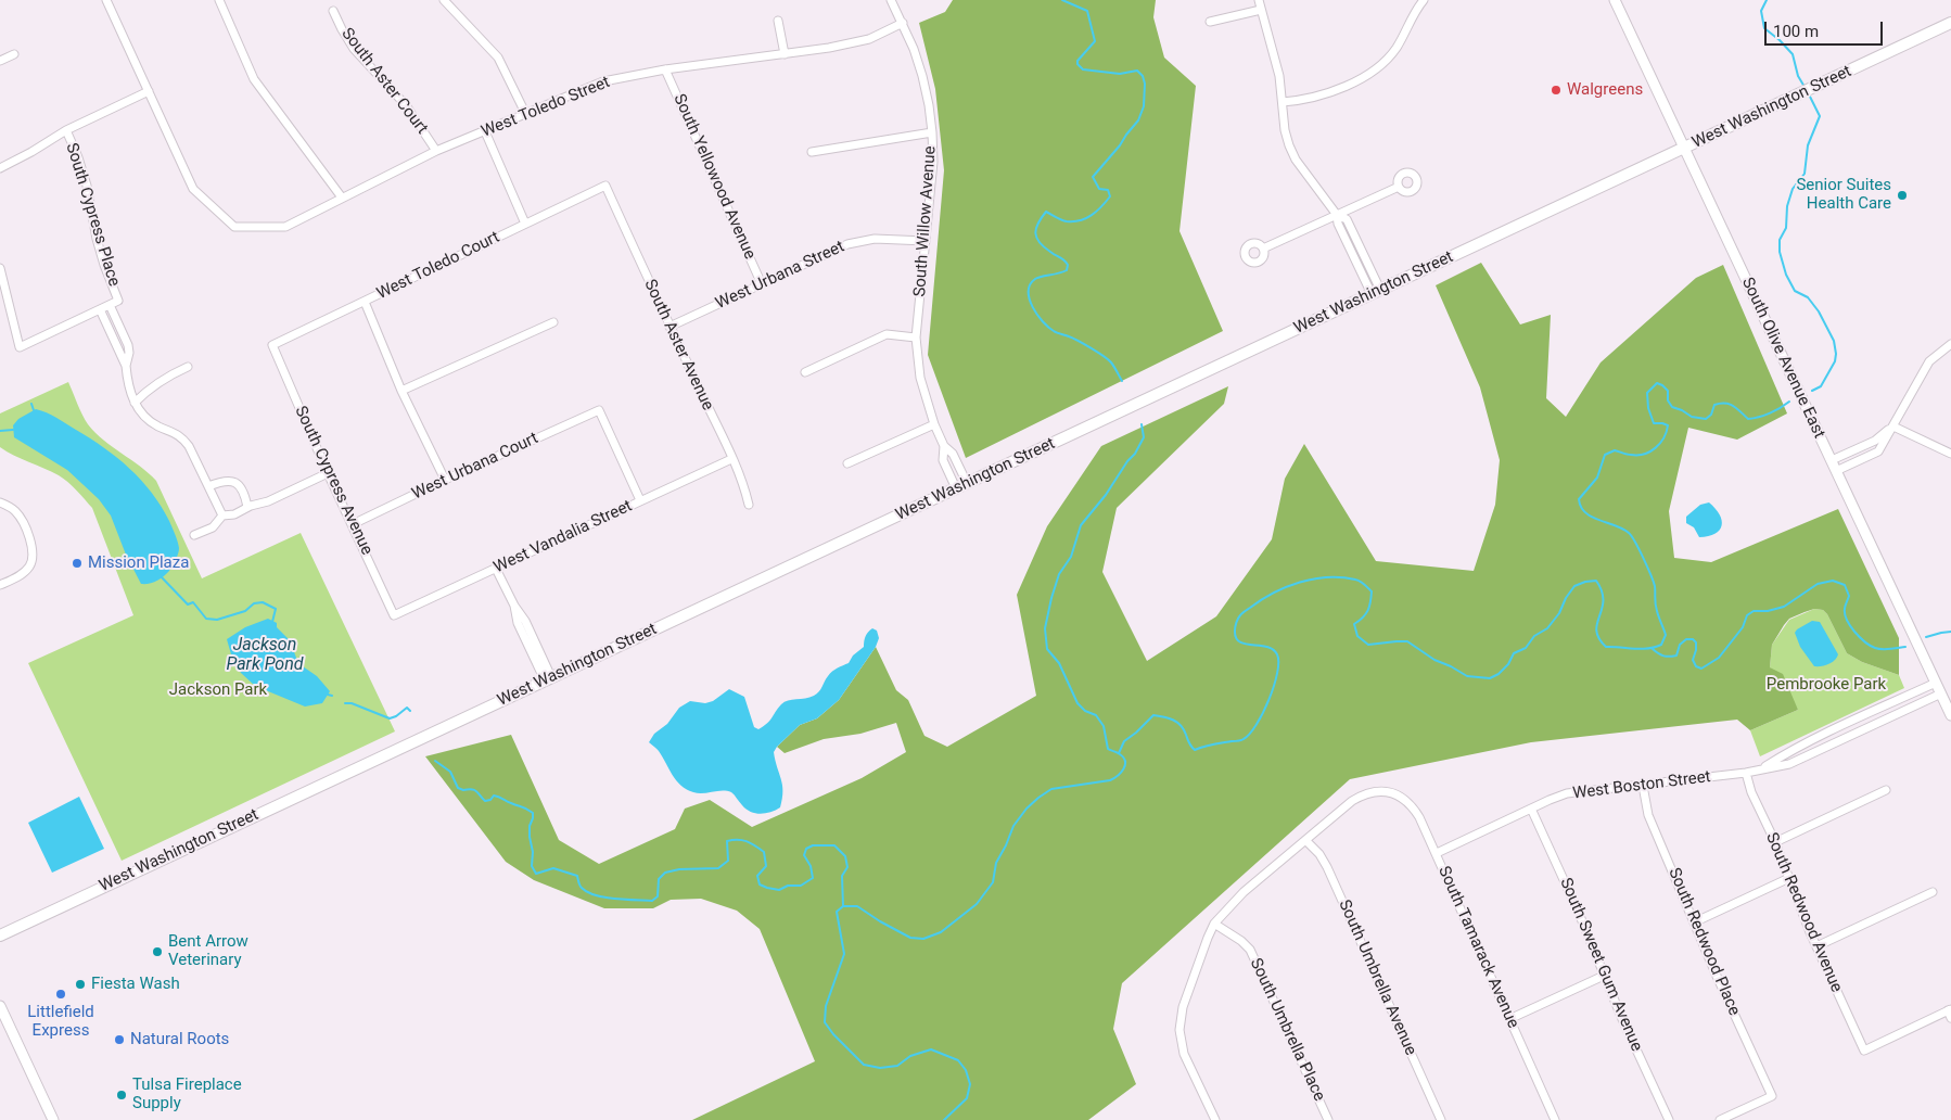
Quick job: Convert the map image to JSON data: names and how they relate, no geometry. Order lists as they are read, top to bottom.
{
  "streets": {
    "main road": ["West Washington Street"],
    "street": [
      "South Aster Court",
      "West Toledo Street",
      "South Yellowood Avenue",
      "South Cypress Place",
      "South Willow Avenue",
      "West Toledo Court",
      "West Urbana Street",
      "South Aster Avenue",
      "South Olive Avenue East",
      "West Urbana Court",
      "South Cypress Avenue",
      "West Vandalia Street",
      "West Boston Street",
      "South Redwood Avenue",
      "South Redwood Place",
      "South Tamarack Avenue",
      "South Sweet Gum Avenue",
      "South Umbrella Avenue",
      "South Umbrella Place"
    ]
  },
  "crossings": [
    ["South Aster Court", "West Toledo Street"],
    ["West Toledo Street", "South Yellowood Avenue"],
    ["West Toledo Street", "South Willow Avenue"],
    ["West Washington Street", "South Willow Avenue"],
    ["West Washington Street", "South Olive Avenue East"],
    ["South Yellowood Avenue", "West Urbana Street"],
    ["South Willow Avenue", "West Urbana Street"],
    ["West Toledo Court", "South Aster Avenue"],
    ["West Toledo Court", "South Cypress Avenue"],
    ["West Urbana Street", "South Aster Avenue"],
    ["South Aster Avenue", "West Vandalia Street"],
    ["South Olive Avenue East", "West Boston Street"],
    ["West Urbana Court", "South Cypress Avenue"],
    ["West Urbana Court", "West Vandalia Street"],
    ["South Cypress Avenue", "West Vandalia Street"],
    ["West Boston Street", "South Redwood Avenue"],
    ["West Boston Street", "South Redwood Place"],
    ["West Boston Street", "South Tamarack Avenue"],
    ["West Boston Street", "South Sweet Gum Avenue"],
    ["South Tamarack Avenue", "South Umbrella Avenue"]
  ],
  "water": ["Jackson Park Pond"],
  "parks": ["Pembrooke Park", "Jackson Park"],
  "places": [
    "Walgreens",
    "Senior Suites Health Care",
    "Mission Plaza",
    "Bent Arrow Veterinary",
    "Fiesta Wash",
    "Littlefield Express",
    "Natural Roots",
    "Tulsa Fireplace Supply"
  ],
  "scale_bar": "100 m"
}
